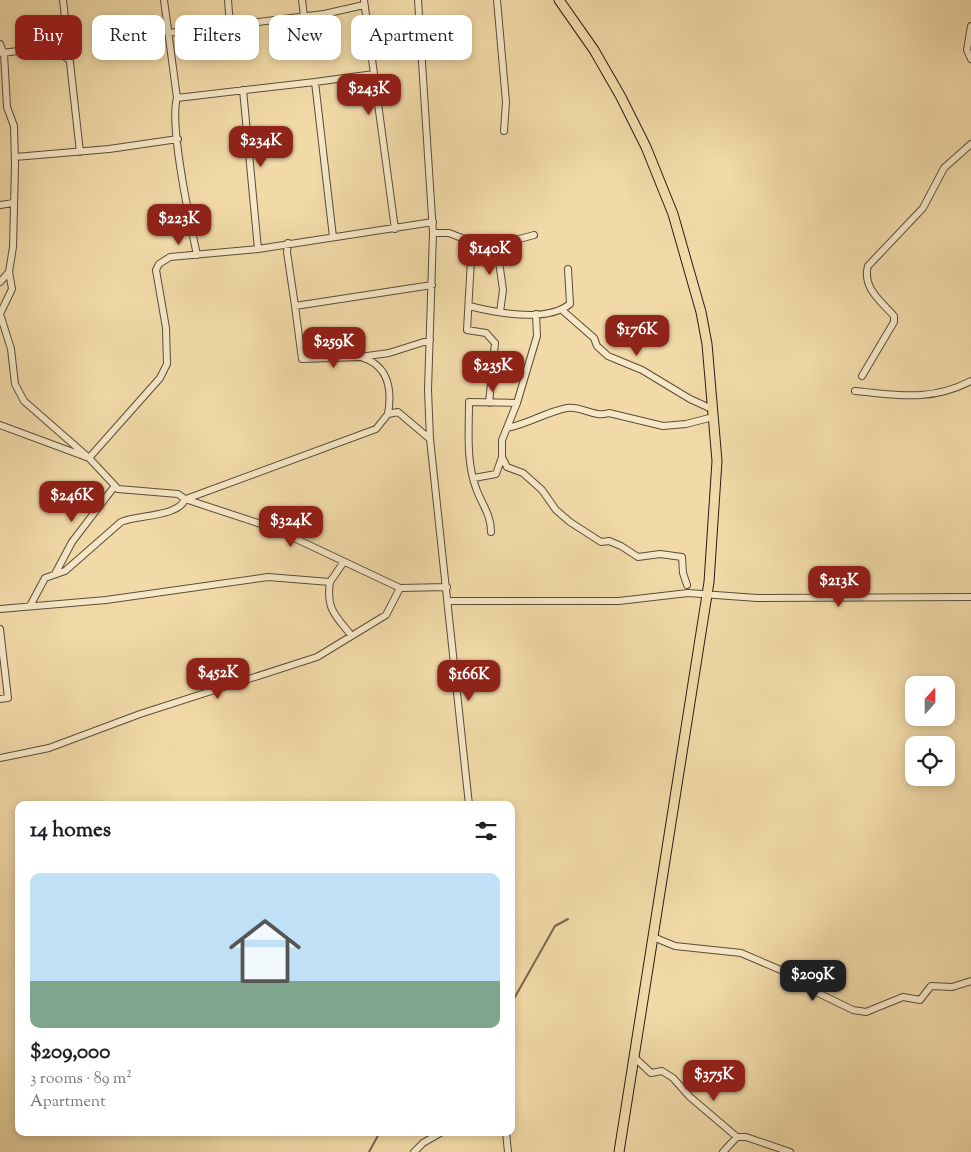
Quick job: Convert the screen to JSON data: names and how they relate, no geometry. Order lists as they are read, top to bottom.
{
  "north": "top",
  "page": {
    "chip": [
      "Buy",
      "Rent",
      "Filters",
      "New",
      "Apartment"
    ],
    "price": [
      "$243K",
      "$234K",
      "$223K",
      "$140K",
      "$176K",
      "$259K",
      "$235K",
      "$246K",
      "$324K",
      "$213K",
      "$452K",
      "$166K",
      "$209K",
      "$375K"
    ],
    "heading": "14 homes",
    "list": [
      {
        "name": "$209,000",
        "note": "3 rooms · 89 m² · Apartment"
      }
    ]
  }
}
